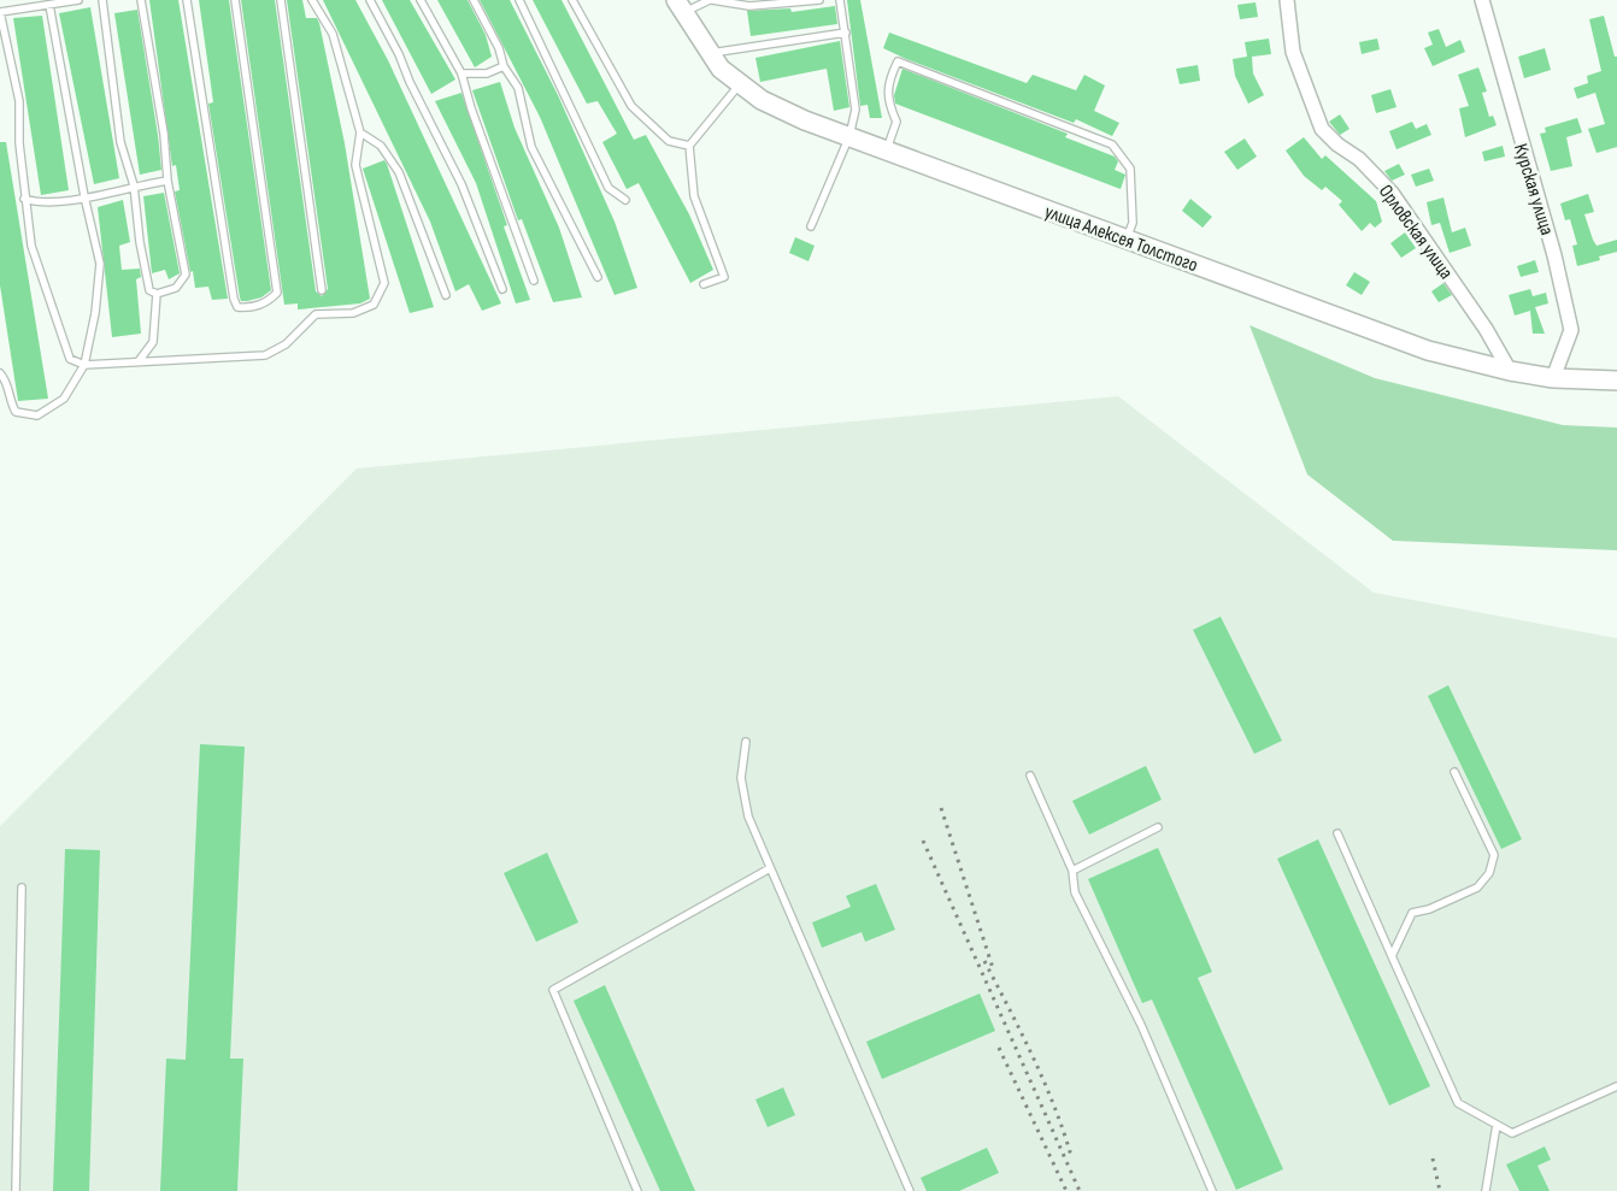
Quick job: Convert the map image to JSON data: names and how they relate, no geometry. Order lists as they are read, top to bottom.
{
  "streets": {
    "street": ["Курская улица", "Орловская улица", "улица Алексея Толстого"]
  },
  "crossings": [
    ["Курская улица", "улица Алексея Толстого"],
    ["Орловская улица", "улица Алексея Толстого"]
  ]
}
